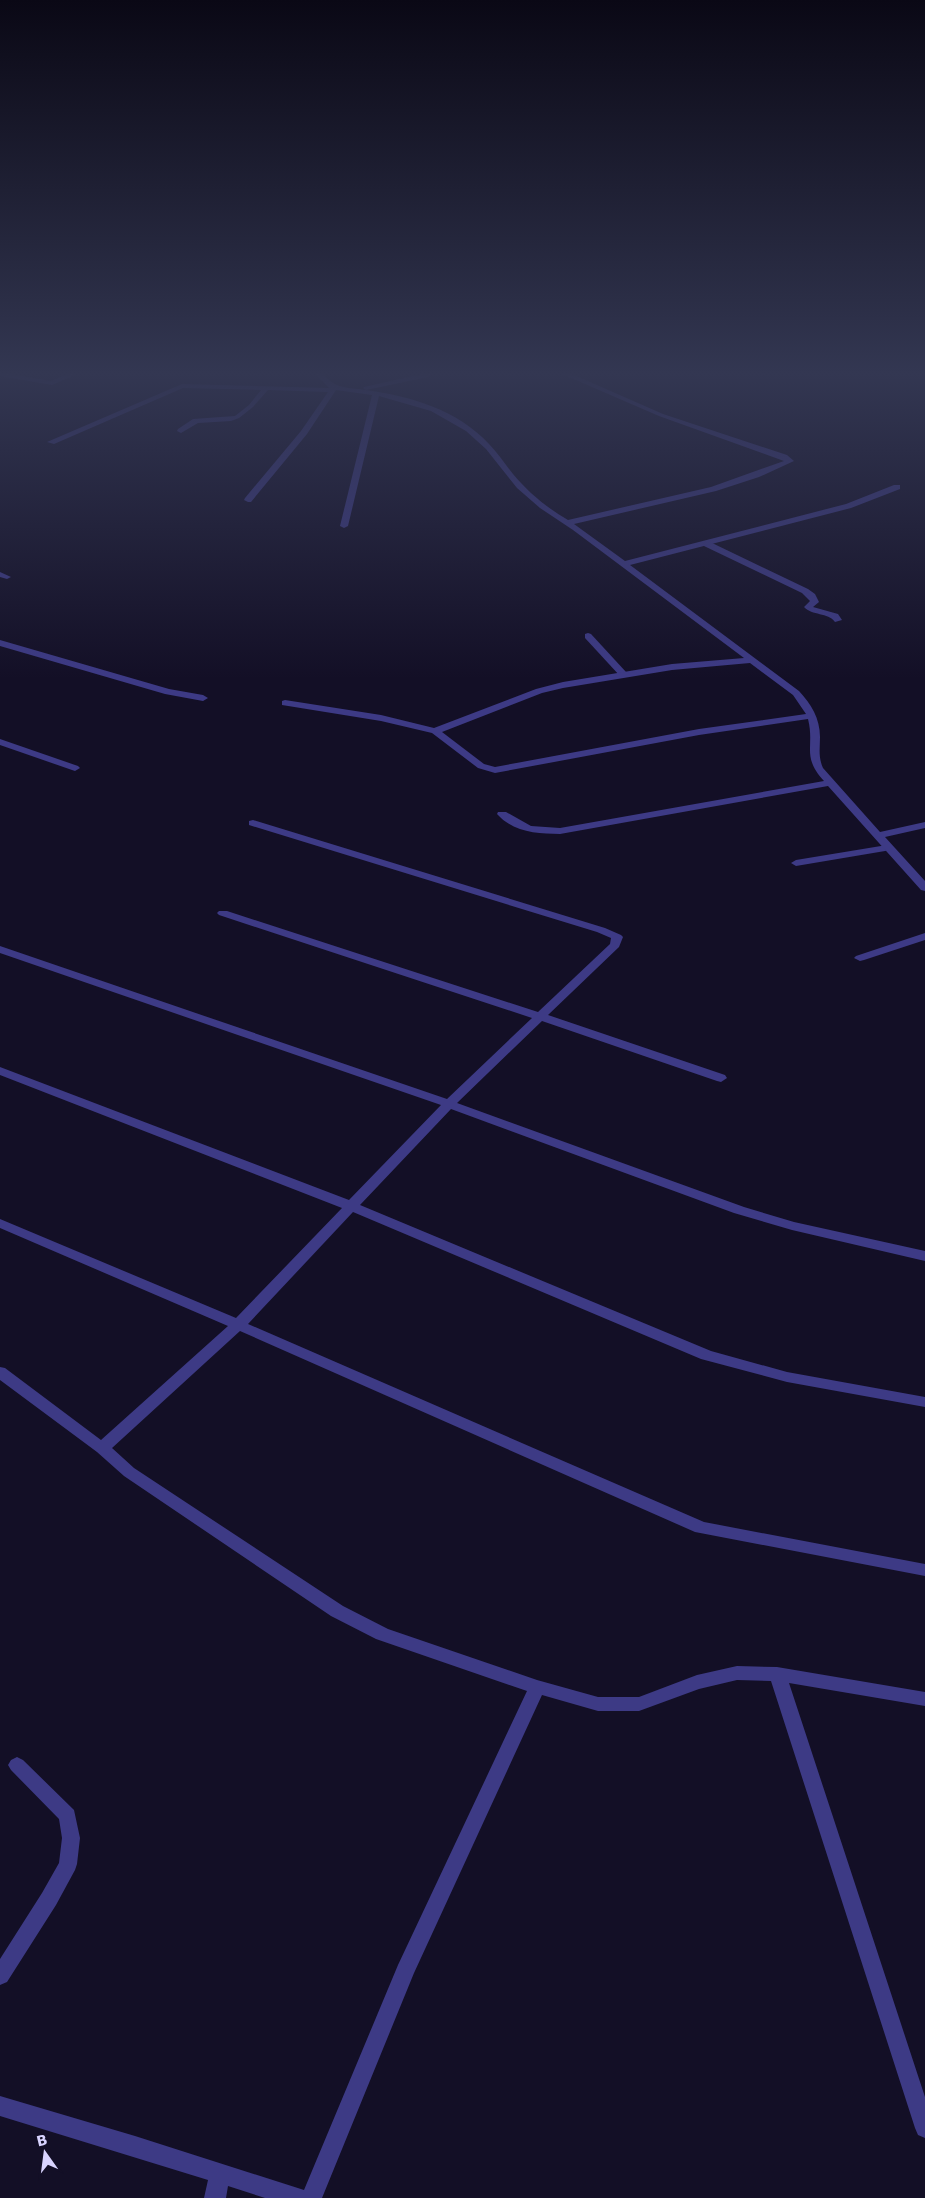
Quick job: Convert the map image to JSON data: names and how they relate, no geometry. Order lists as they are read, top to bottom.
{
  "north": "top"
}
